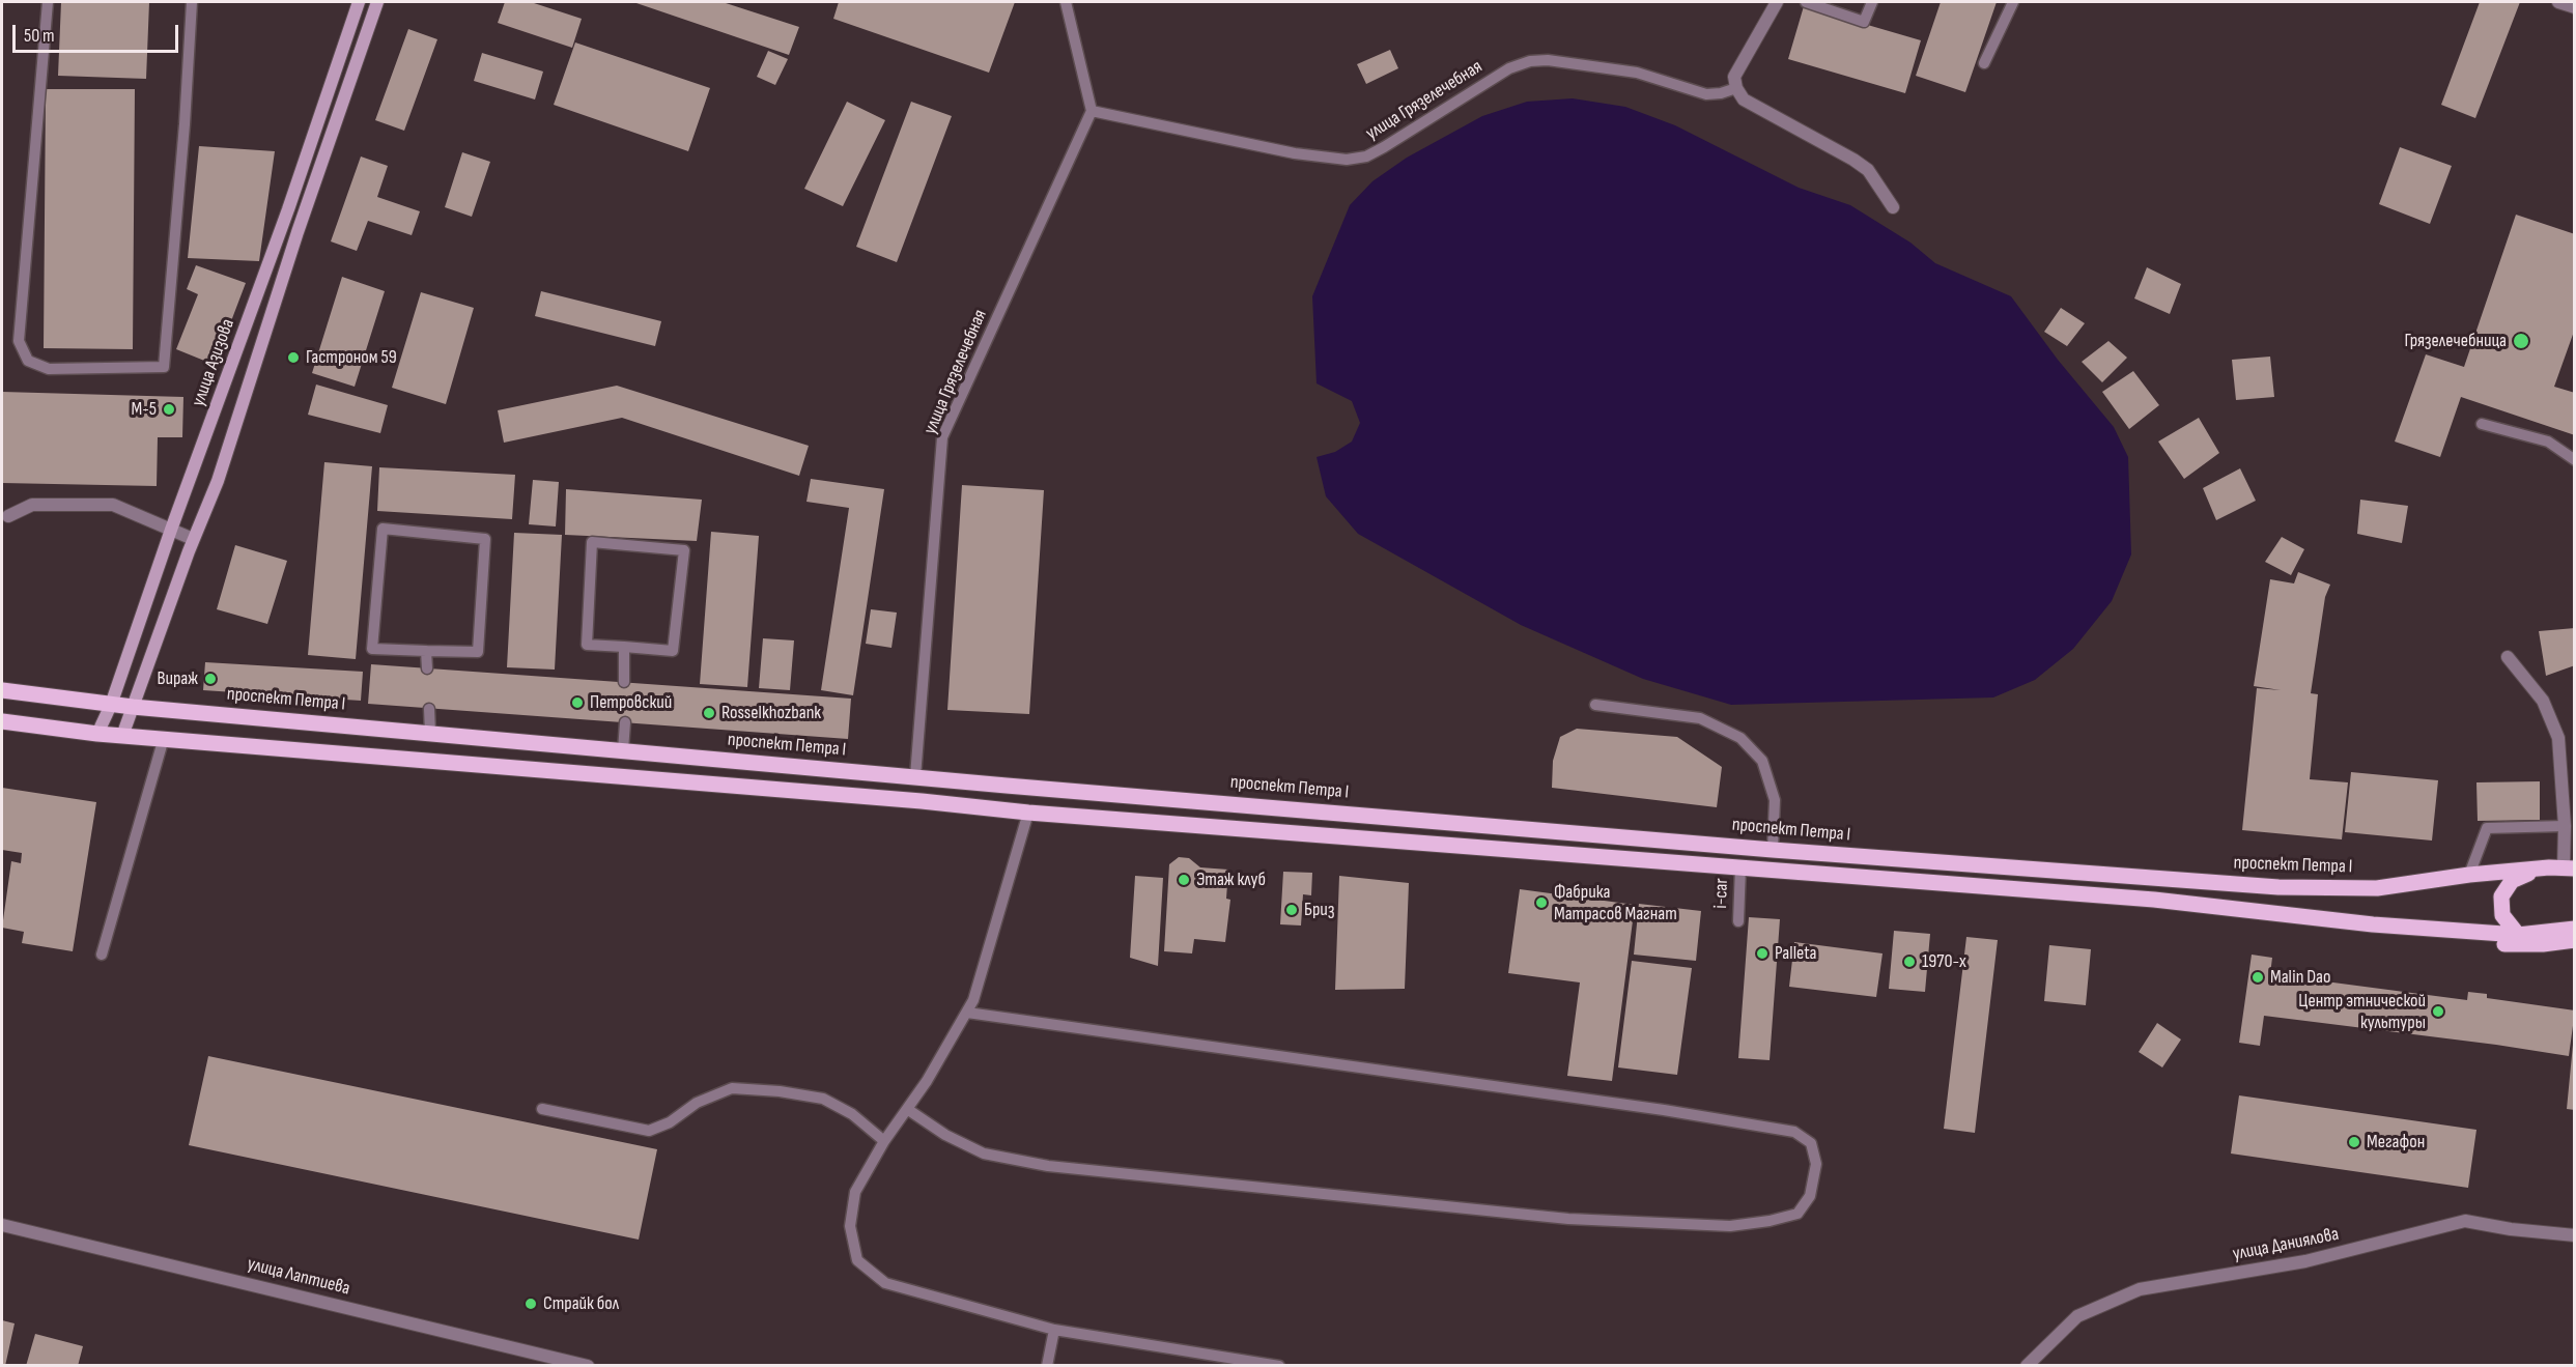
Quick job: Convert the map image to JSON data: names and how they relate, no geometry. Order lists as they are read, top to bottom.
{
  "streets": {
    "main road": ["улица Азизова", "проспект Петра I"],
    "street": ["улица Даниялова", "улица Лаптиева"],
    "lane": ["улица Грязелечебная", "i-car"]
  },
  "crossings": [
    ["улица Грязелечебная", "проспект Петра I"],
    ["улица Азизова", "проспект Петра I"]
  ],
  "places": [
    "Грязелечебница",
    "Гастроном 59",
    "М-5",
    "Вираж",
    "Петровский",
    "Rosselkhozbank",
    "Этаж клуб",
    "Фабрика Матрасов Магнат",
    "Бриз",
    "Palleta",
    "1970-х",
    "Malin Dao",
    "Центр этнической культуры",
    "Мегафон",
    "Страйк бол"
  ],
  "scale_bar": "50 m"
}
